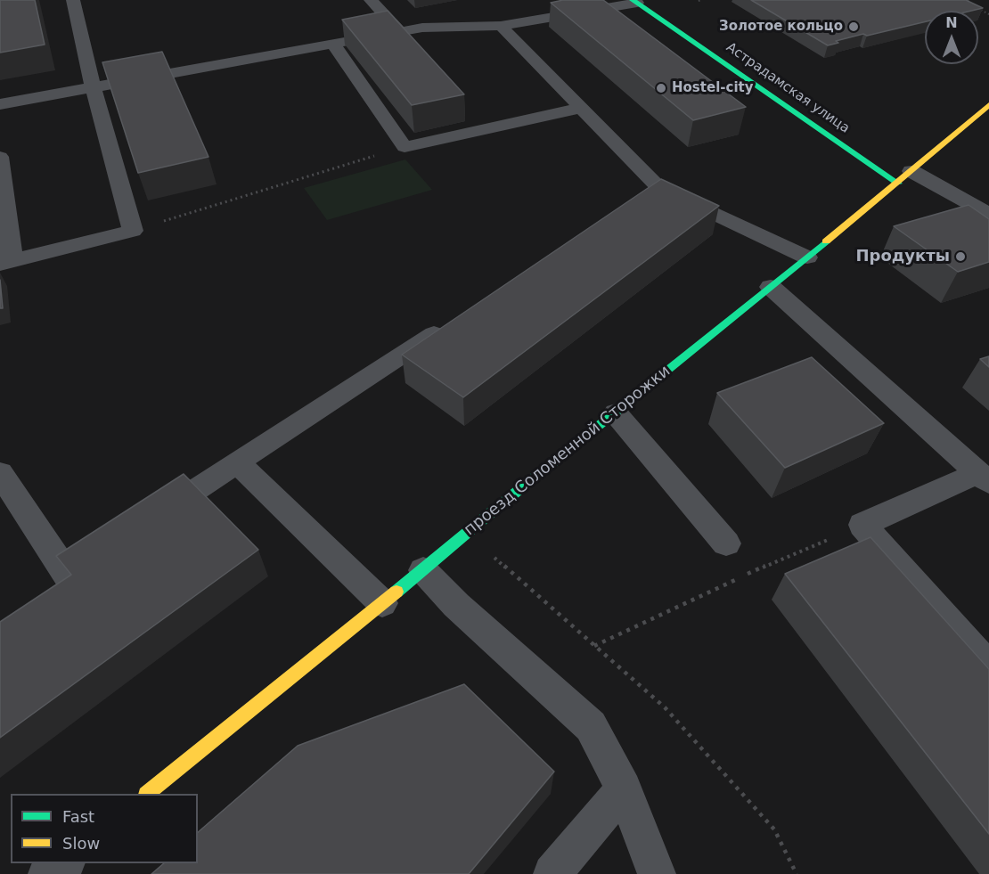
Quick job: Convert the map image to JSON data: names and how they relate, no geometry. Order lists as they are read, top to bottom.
{
  "streets": {
    "street": ["Астрадамская улица", "проезд Соломенной Сторожки"]
  },
  "crossings": [
    ["Астрадамская улица", "проезд Соломенной Сторожки"]
  ],
  "places": ["Золотое кольцо", "Hostel-city", "Продукты"],
  "legend": ["Fast", "Slow"],
  "north": "top"
}
